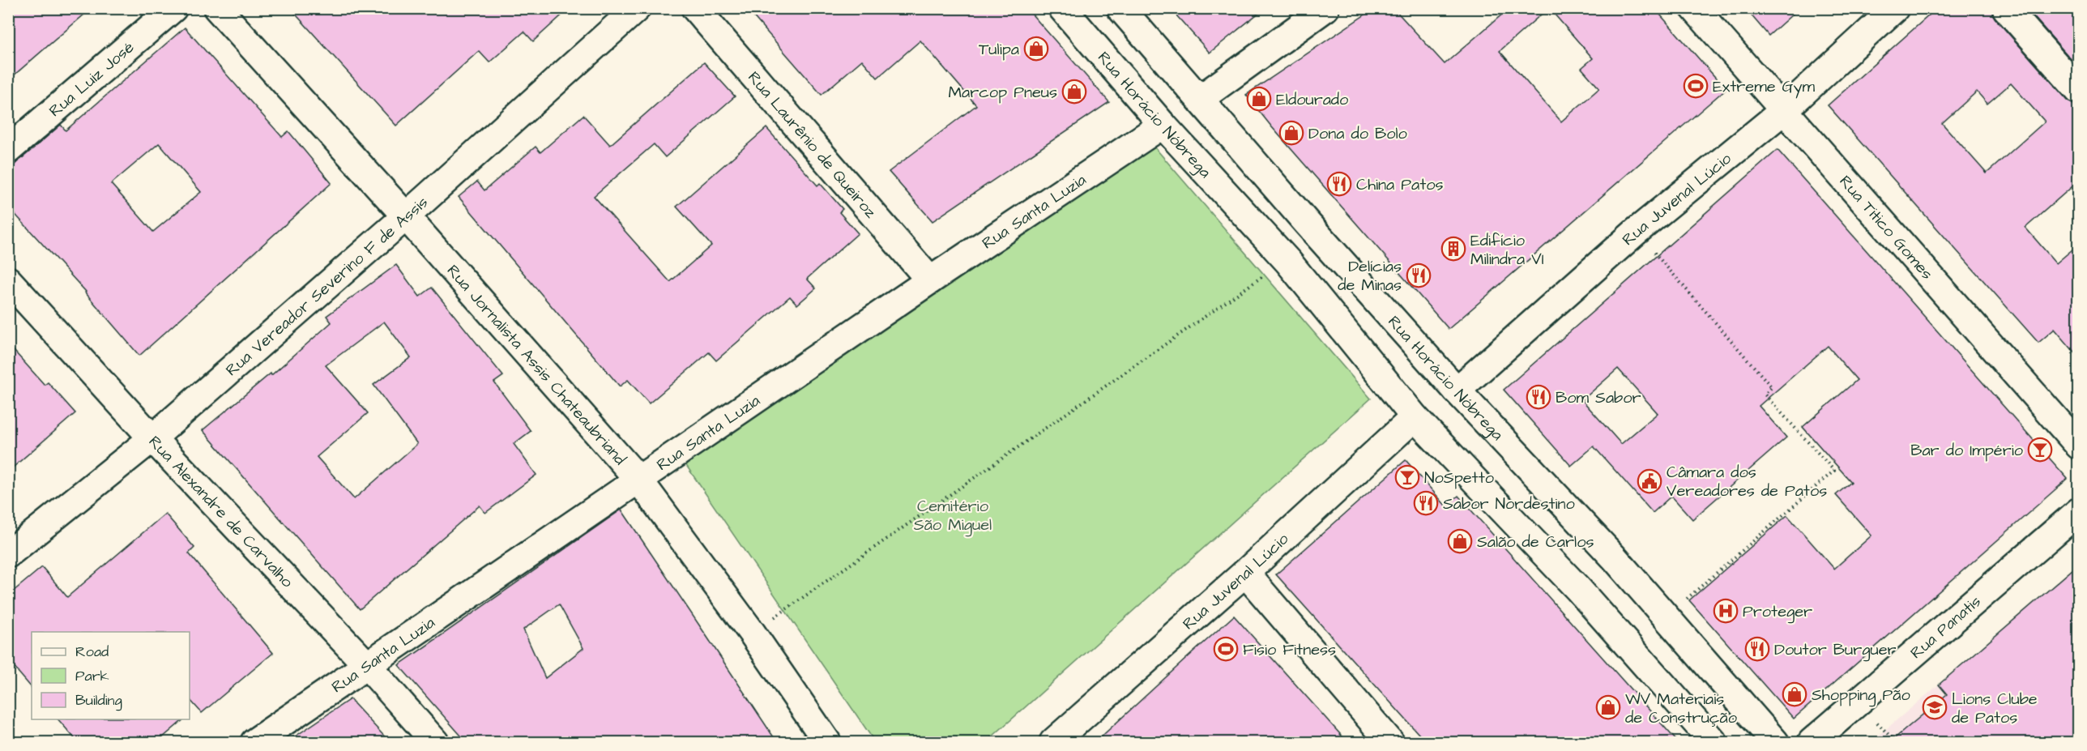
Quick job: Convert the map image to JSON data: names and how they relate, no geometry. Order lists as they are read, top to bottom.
{
  "streets": {
    "street": [
      "Rua Luiz José",
      "Rua Horácio Nóbrega",
      "Rua Laurênio de Queiroz",
      "Rua Juvenal Lúcio",
      "Rua Santa Luzia",
      "Rua Titico Gomes",
      "Rua Vereador Severino F de Assis",
      "Rua Jornalista Assis Chateaubriand",
      "Rua Alexandre de Carvalho",
      "Rua Panatis"
    ]
  },
  "crossings": [
    ["Rua Horácio Nóbrega", "Rua Juvenal Lúcio"],
    ["Rua Horácio Nóbrega", "Rua Santa Luzia"],
    ["Rua Laurênio de Queiroz", "Rua Santa Luzia"],
    ["Rua Juvenal Lúcio", "Rua Titico Gomes"],
    ["Rua Santa Luzia", "Rua Jornalista Assis Chateaubriand"],
    ["Rua Santa Luzia", "Rua Alexandre de Carvalho"],
    ["Rua Vereador Severino F de Assis", "Rua Jornalista Assis Chateaubriand"],
    ["Rua Vereador Severino F de Assis", "Rua Alexandre de Carvalho"]
  ],
  "parks": ["Cemitério São Miguel"],
  "places": {
    "shop": [
      "Tulipa",
      "Marcop Pneus",
      "Eldourado",
      "Dona do Bolo",
      "Salão de Carlos",
      "Shopping Pão",
      "WV Materiais de Construção"
    ],
    "sports": ["Extreme Gym", "Fisio Fitness"],
    "restaurant": [
      "China Patos",
      "Delícias de Minas",
      "Bom Sabor",
      "Sabor Nordestino",
      "Doutor Burguer"
    ],
    "building": ["Edifício Milindra VI"],
    "bar": ["Bar do Império", "NoSpetto"],
    "public building": ["Câmara dos Vereadores de Patos"],
    "hospital": ["Proteger"],
    "school or university": ["Lions Clube de Patos"]
  },
  "legend": ["Road", "Park", "Building"]
}
